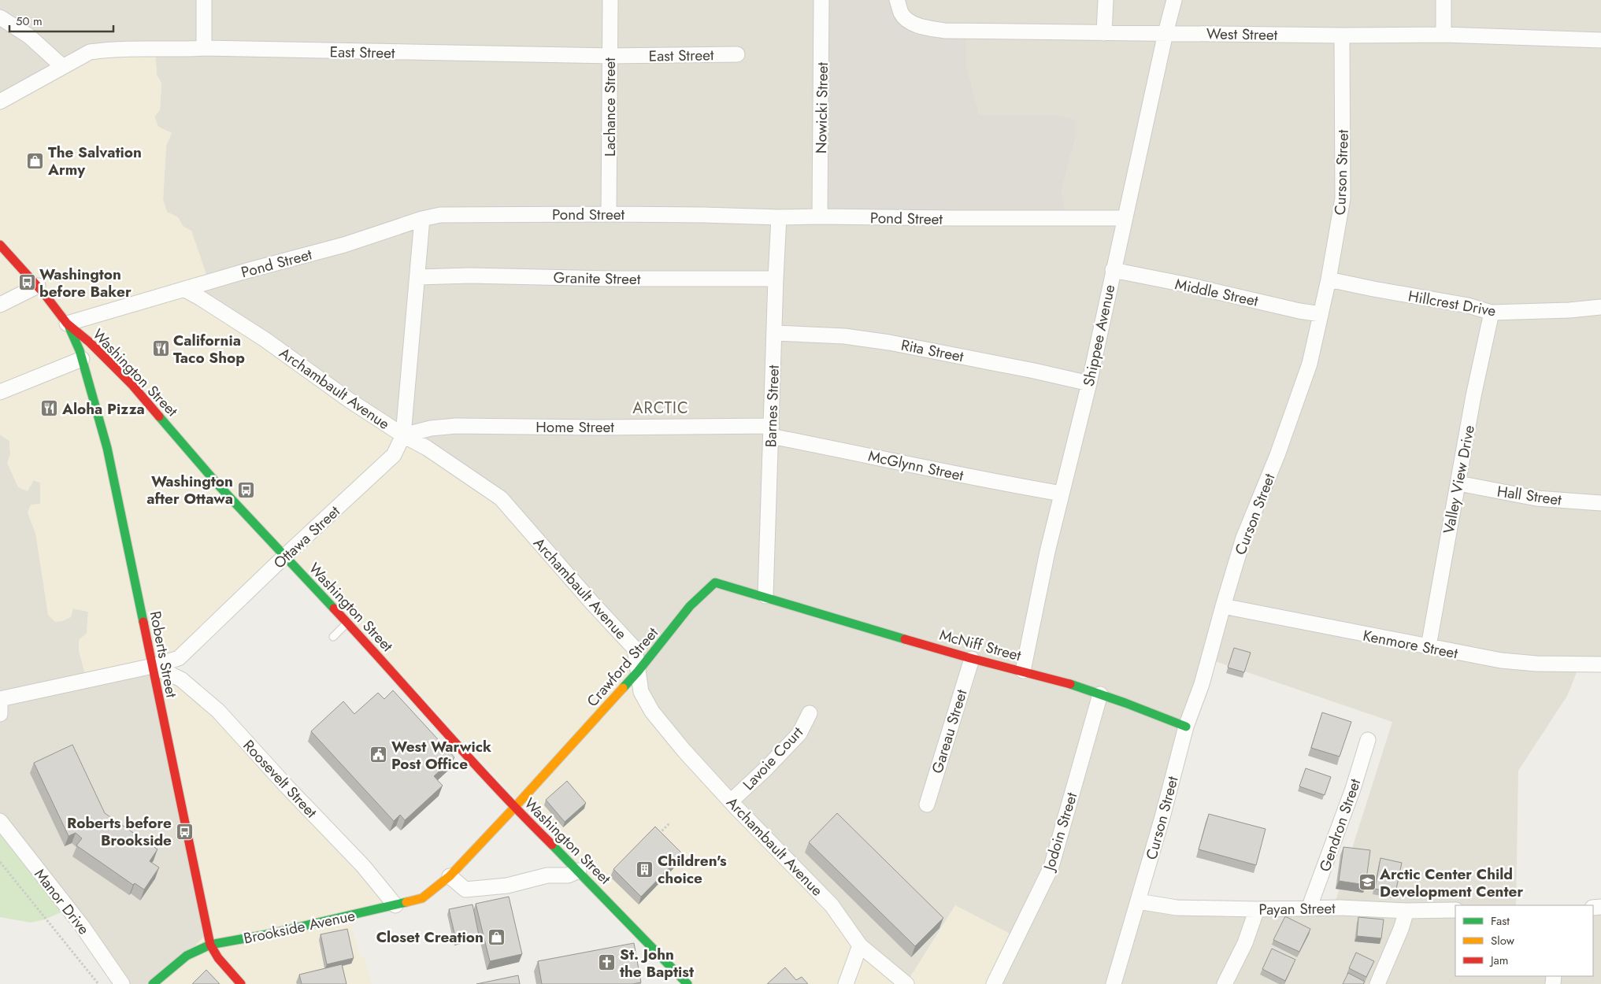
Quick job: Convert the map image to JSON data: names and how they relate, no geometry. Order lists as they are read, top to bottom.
{
  "streets": {
    "main road": [
      "Washington Street",
      "McNiff Street",
      "Roberts Street",
      "Crawford Street",
      "Brookside Avenue"
    ],
    "street": [
      "West Street",
      "East Street",
      "Lachance Street",
      "Nowicki Street",
      "Curson Street",
      "Pond Street",
      "Granite Street",
      "Middle Street",
      "Hillcrest Drive",
      "Shippee Avenue",
      "Rita Street",
      "Archambault Avenue",
      "Barnes Street",
      "Home Street",
      "McGlynn Street",
      "Valley View Drive",
      "Hall Street",
      "Ottawa Street",
      "Kenmore Street",
      "Gareau Street",
      "Lavoie Court",
      "Roosevelt Street",
      "Gendron Street",
      "Jodoin Street",
      "Manor Drive",
      "Payan Street"
    ]
  },
  "crossings": [
    ["West Street", "Curson Street"],
    ["West Street", "Shippee Avenue"],
    ["East Street", "Lachance Street"],
    ["Lachance Street", "Pond Street"],
    ["Nowicki Street", "Pond Street"],
    ["Curson Street", "Middle Street"],
    ["Curson Street", "Hillcrest Drive"],
    ["Curson Street", "Kenmore Street"],
    ["Curson Street", "McNiff Street"],
    ["Curson Street", "Payan Street"],
    ["Pond Street", "Shippee Avenue"],
    ["Pond Street", "Washington Street"],
    ["Pond Street", "Archambault Avenue"],
    ["Pond Street", "Barnes Street"],
    ["Pond Street", "Ottawa Street"],
    ["Pond Street", "Roberts Street"],
    ["Granite Street", "Barnes Street"],
    ["Granite Street", "Ottawa Street"],
    ["Middle Street", "Shippee Avenue"],
    ["Hillcrest Drive", "Valley View Drive"],
    ["Shippee Avenue", "Rita Street"],
    ["Shippee Avenue", "McGlynn Street"],
    ["Shippee Avenue", "McNiff Street"],
    ["Rita Street", "Barnes Street"],
    ["Washington Street", "Ottawa Street"],
    ["Washington Street", "Roberts Street"],
    ["Washington Street", "Crawford Street"],
    ["Washington Street", "Brookside Avenue"],
    ["Archambault Avenue", "Home Street"],
    ["Archambault Avenue", "Ottawa Street"],
    ["Archambault Avenue", "Crawford Street"],
    ["Archambault Avenue", "Lavoie Court"],
    ["Barnes Street", "Home Street"],
    ["Barnes Street", "McGlynn Street"],
    ["Barnes Street", "McNiff Street"],
    ["Barnes Street", "Crawford Street"],
    ["Home Street", "McGlynn Street"],
    ["Home Street", "Ottawa Street"],
    ["Valley View Drive", "Hall Street"],
    ["Valley View Drive", "Kenmore Street"],
    ["Ottawa Street", "Roberts Street"],
    ["Ottawa Street", "Roosevelt Street"],
    ["McNiff Street", "Crawford Street"],
    ["McNiff Street", "Gareau Street"],
    ["McNiff Street", "Jodoin Street"],
    ["Roberts Street", "Roosevelt Street"],
    ["Roberts Street", "Brookside Avenue"],
    ["Crawford Street", "Brookside Avenue"],
    ["Roosevelt Street", "Brookside Avenue"],
    ["Gendron Street", "Payan Street"]
  ],
  "districts": ["ARCTIC"],
  "places": {
    "shop": ["The Salvation Army", "Closet Creation"],
    "bus stop": ["Washington before Baker", "Washington after Ottawa", "Roberts before Brookside"],
    "restaurant": ["California Taco Shop", "Aloha Pizza"],
    "public building": ["West Warwick Post Office"],
    "building": ["Children's choice"],
    "school or university": ["Arctic Center Child Development Center"],
    "church": ["St. John the Baptist"]
  },
  "legend": ["Fast", "Slow", "Jam"],
  "scale_bar": "50 m"
}
